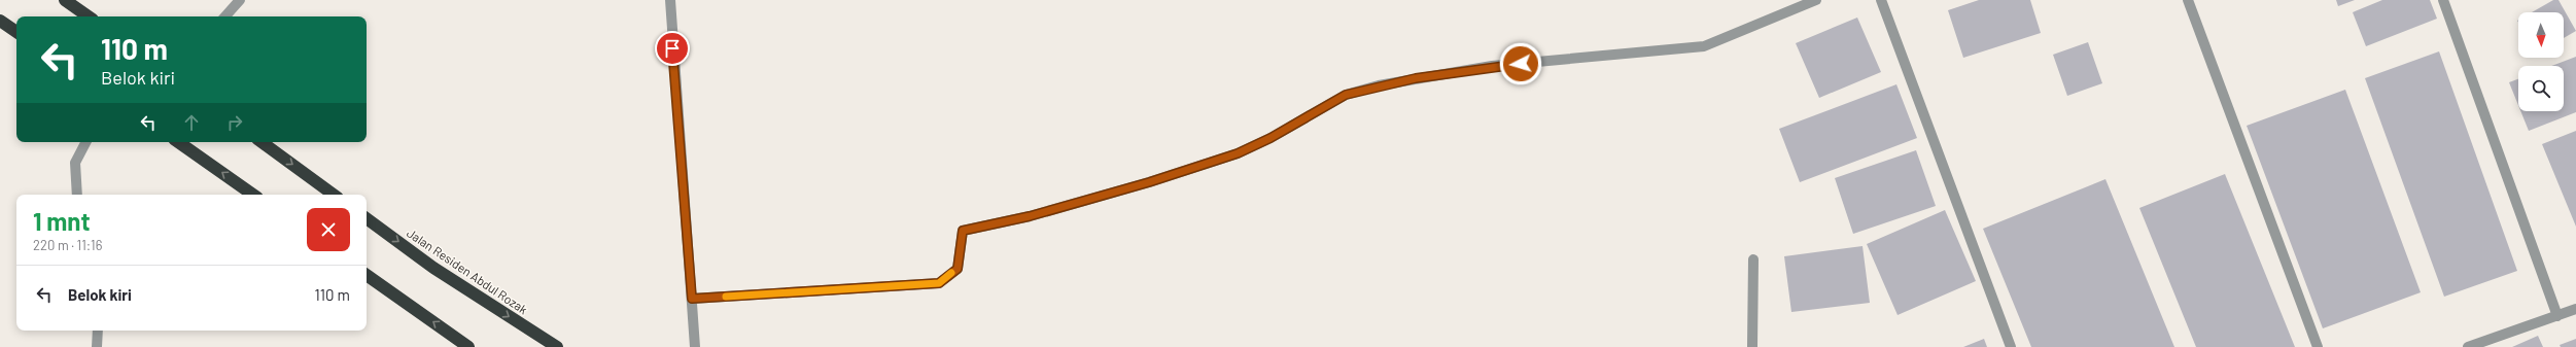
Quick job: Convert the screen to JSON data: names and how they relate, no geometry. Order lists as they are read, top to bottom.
{
  "streets": {
    "highway": ["Jalan Residen Abdul Rozak"]
  },
  "north": "bottom",
  "page": {
    "turn": ["110 m", "Belok kiri"],
    "heading": ["1 mnt", "220 m · 11:16"],
    "list": [
      {
        "name": "Belok kiri",
        "value": "110 m"
      }
    ]
  }
}
